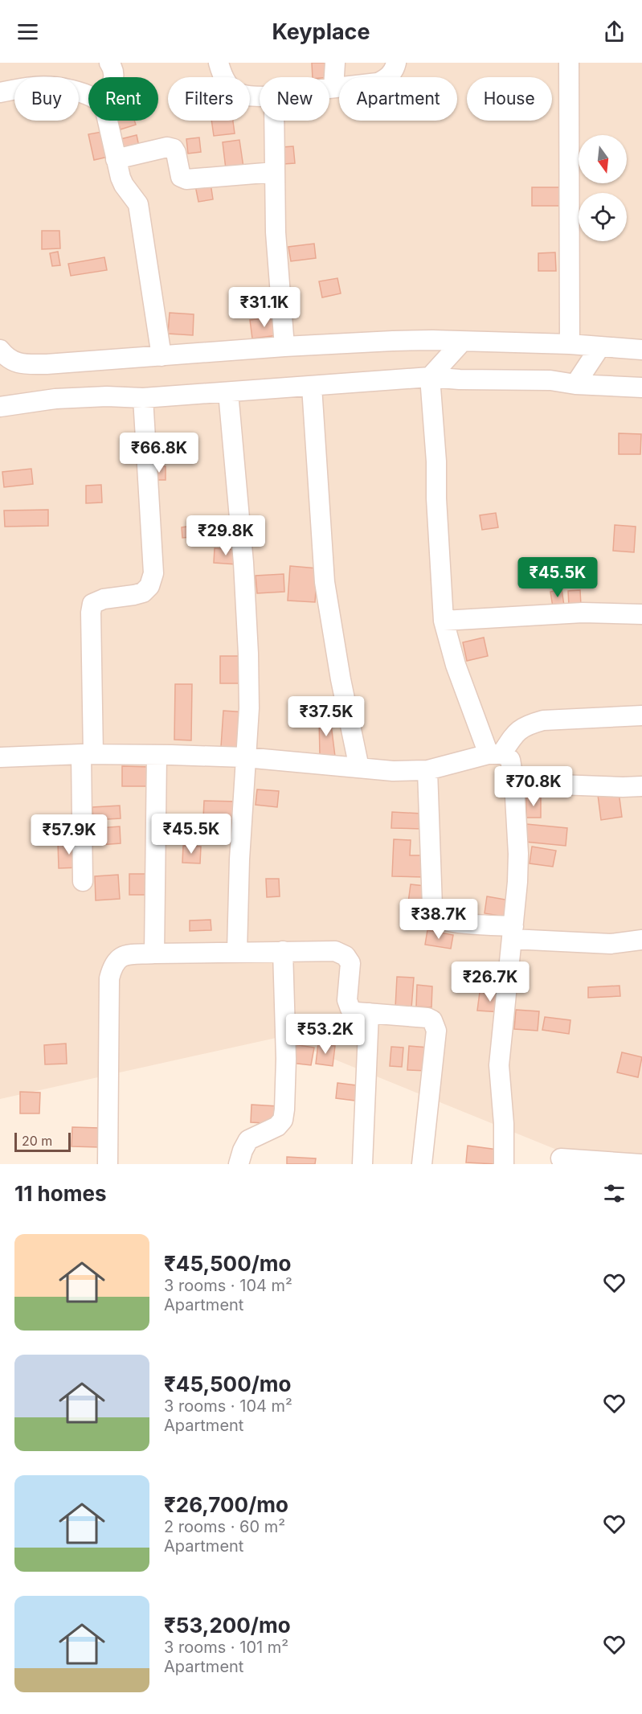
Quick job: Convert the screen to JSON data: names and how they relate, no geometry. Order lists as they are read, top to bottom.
{
  "scale_bar": "20 m",
  "north": "bottom",
  "page": {
    "header": "Keyplace",
    "chip": [
      "Buy",
      "Rent",
      "Filters",
      "New",
      "Apartment",
      "House"
    ],
    "price": [
      "₹31.1K",
      "₹66.8K",
      "₹29.8K",
      "₹45.5K",
      "₹37.5K",
      "₹70.8K",
      "₹45.5K",
      "₹57.9K",
      "₹38.7K",
      "₹26.7K",
      "₹53.2K"
    ],
    "scale": "20 m",
    "heading": "11 homes",
    "list": [
      {
        "name": "₹45,500/mo",
        "note": "3 rooms · 104 m² · Apartment"
      },
      {
        "name": "₹45,500/mo",
        "note": "3 rooms · 104 m² · Apartment"
      },
      {
        "name": "₹26,700/mo",
        "note": "2 rooms · 60 m² · Apartment"
      },
      {
        "name": "₹53,200/mo",
        "note": "3 rooms · 101 m² · Apartment"
      }
    ]
  }
}
